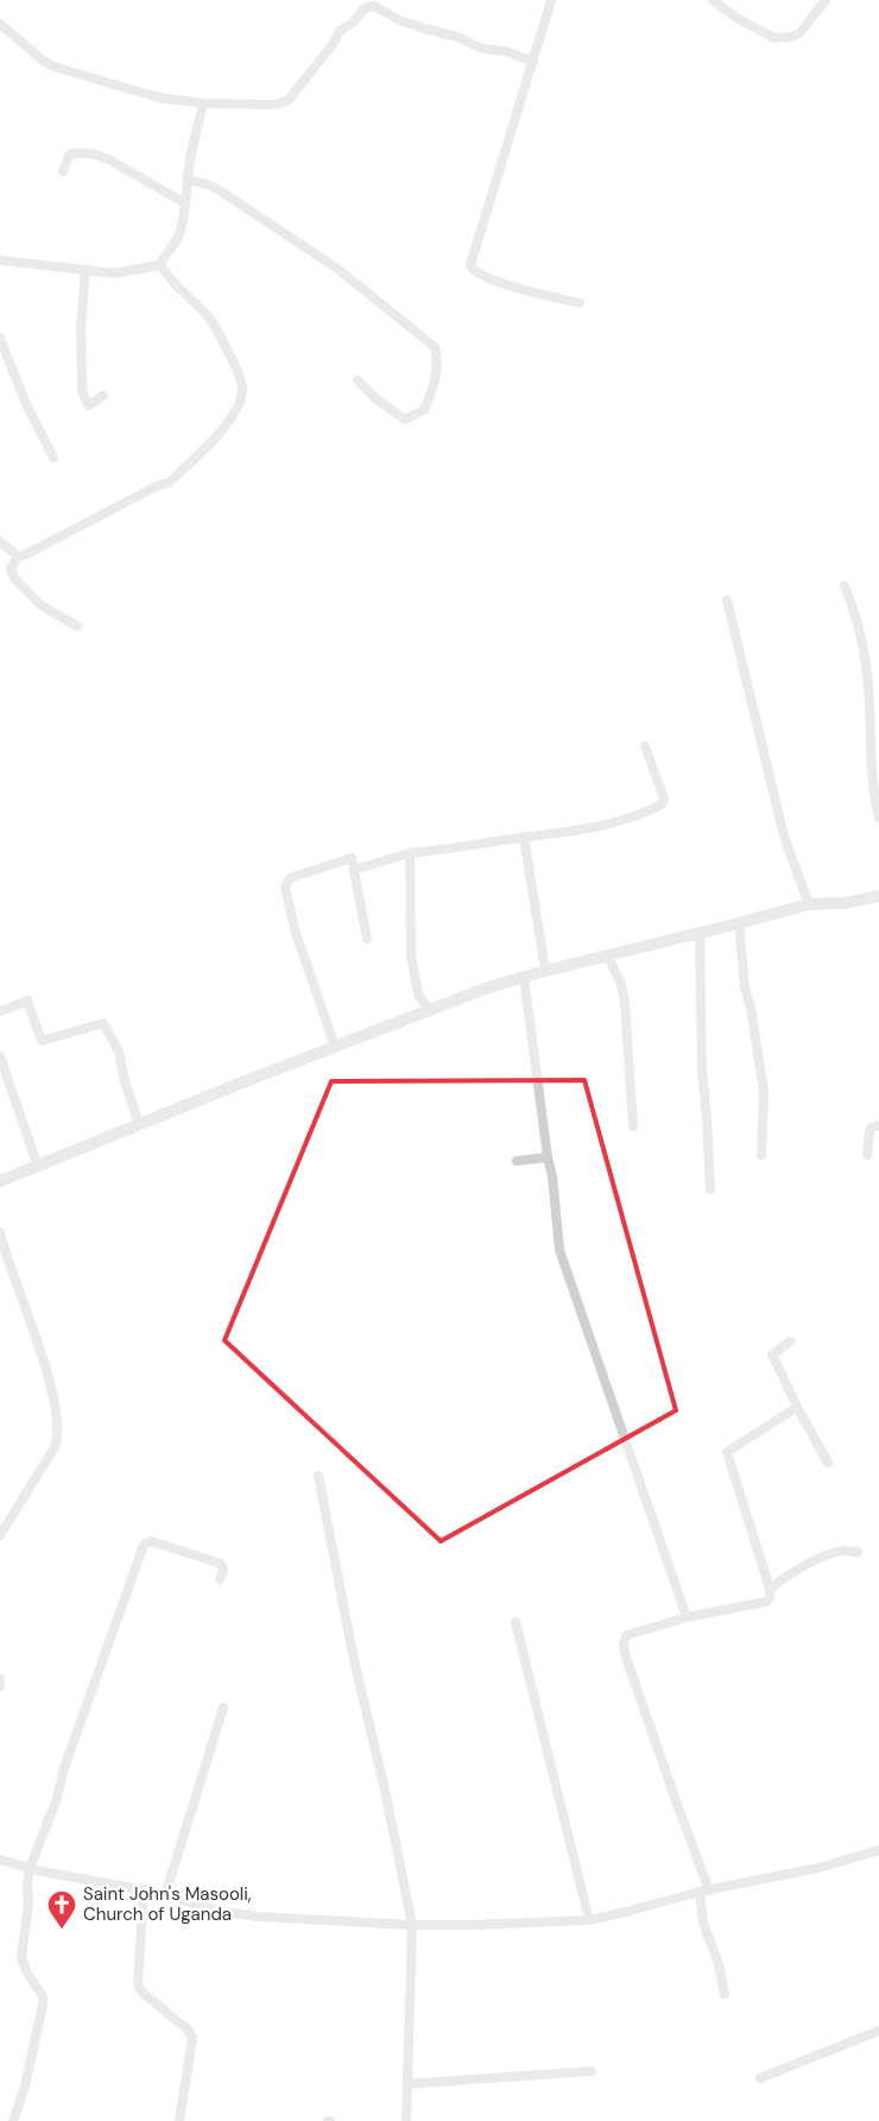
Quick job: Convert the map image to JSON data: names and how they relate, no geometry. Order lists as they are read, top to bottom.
{
  "places": {
    "church": ["Saint John's Masooli, Church of Uganda"]
  }
}
